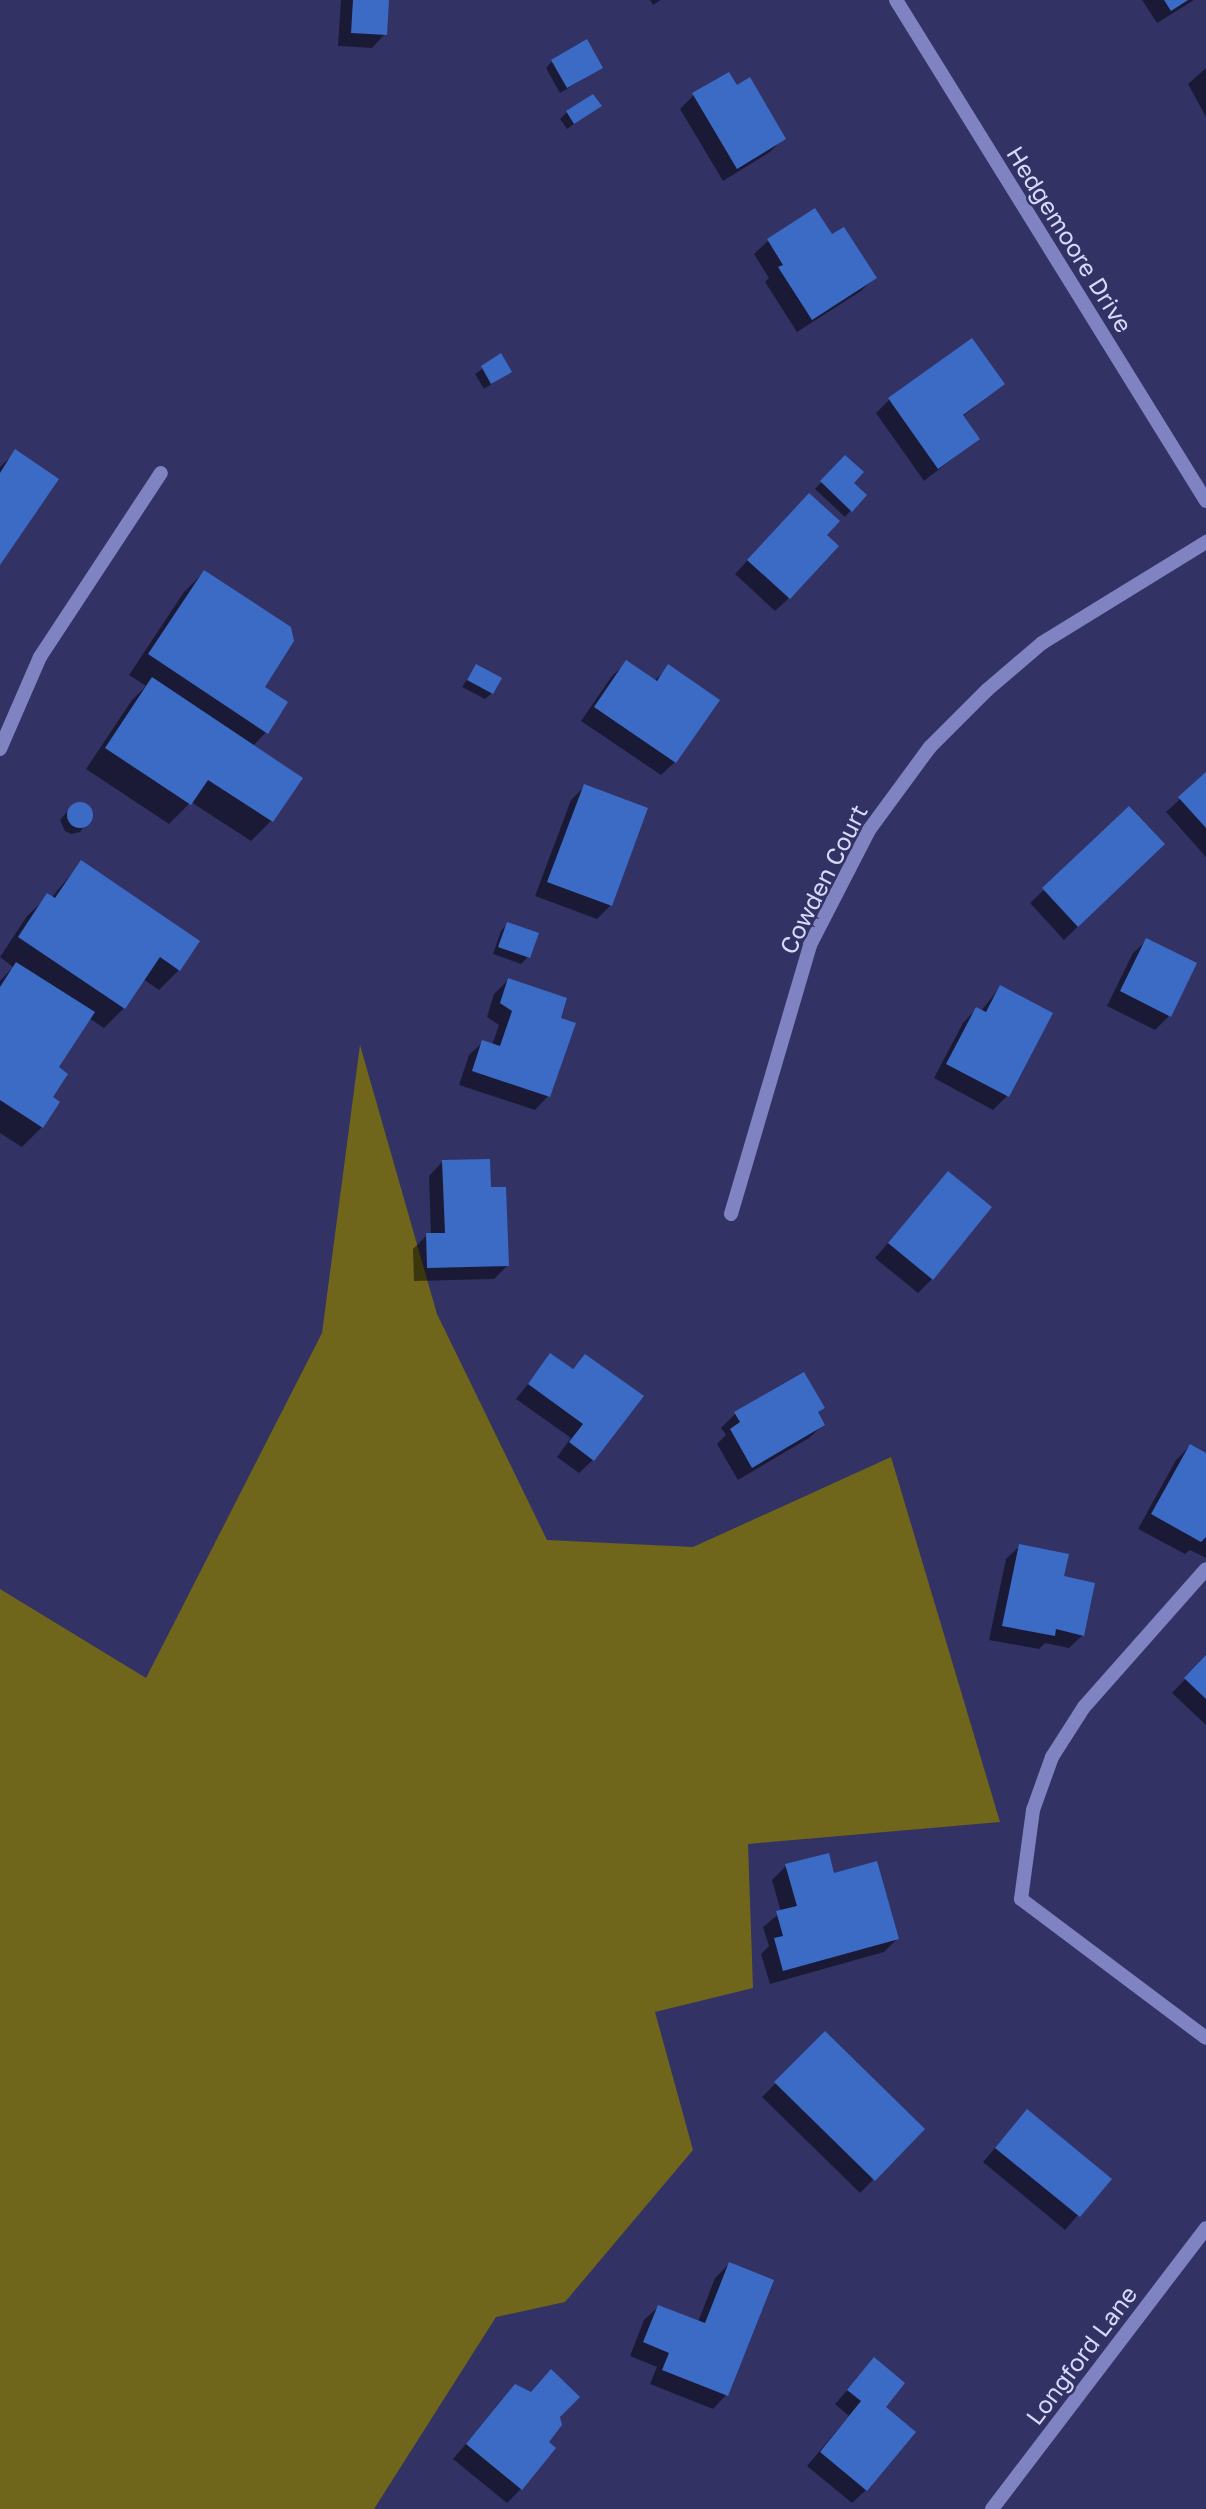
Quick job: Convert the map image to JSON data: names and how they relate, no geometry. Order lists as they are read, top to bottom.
{
  "streets": {
    "street": ["Hedgemoore Drive", "Cowden Court", "Longford Lane"]
  }
}
